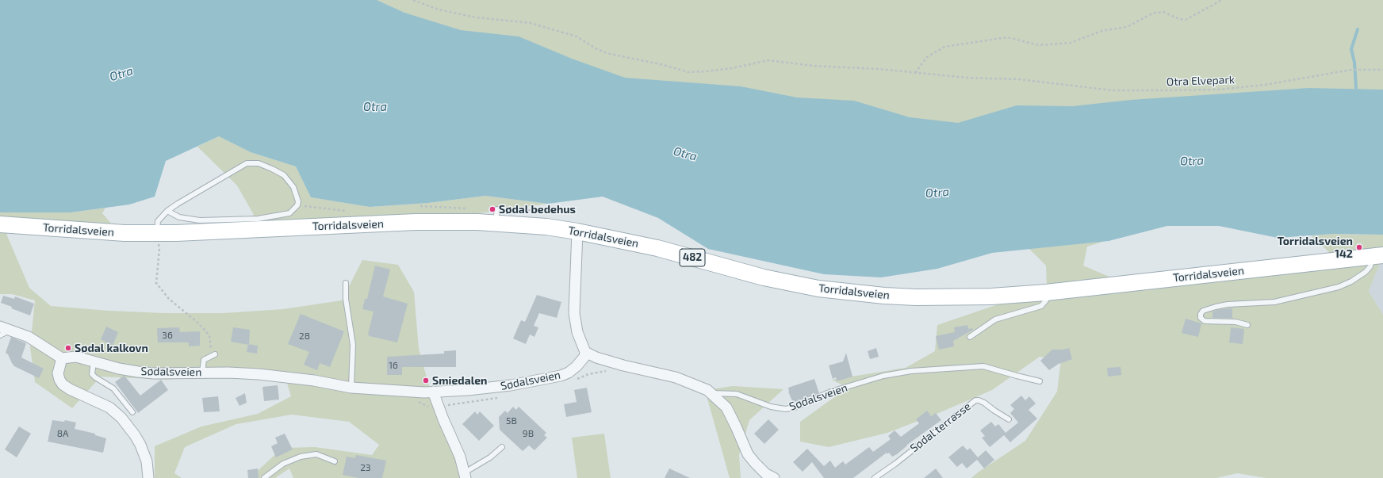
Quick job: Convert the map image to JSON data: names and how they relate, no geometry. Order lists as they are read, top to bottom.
{
  "streets": {
    "main road": ["Torridalsveien", "482"],
    "street": ["Sødalsveien"],
    "lane": ["Sødal terrasse"],
    "path": ["Otra Elvepark"]
  },
  "water": ["Otra"],
  "places": [
    "Sødal bedehus",
    "Torridalsveien 142",
    "Sødal kalkovn",
    "Smiedalen"
  ],
  "house_numbers": [
    "36",
    "28",
    "16",
    "5B",
    "8A",
    "9B",
    "23"
  ]
}
